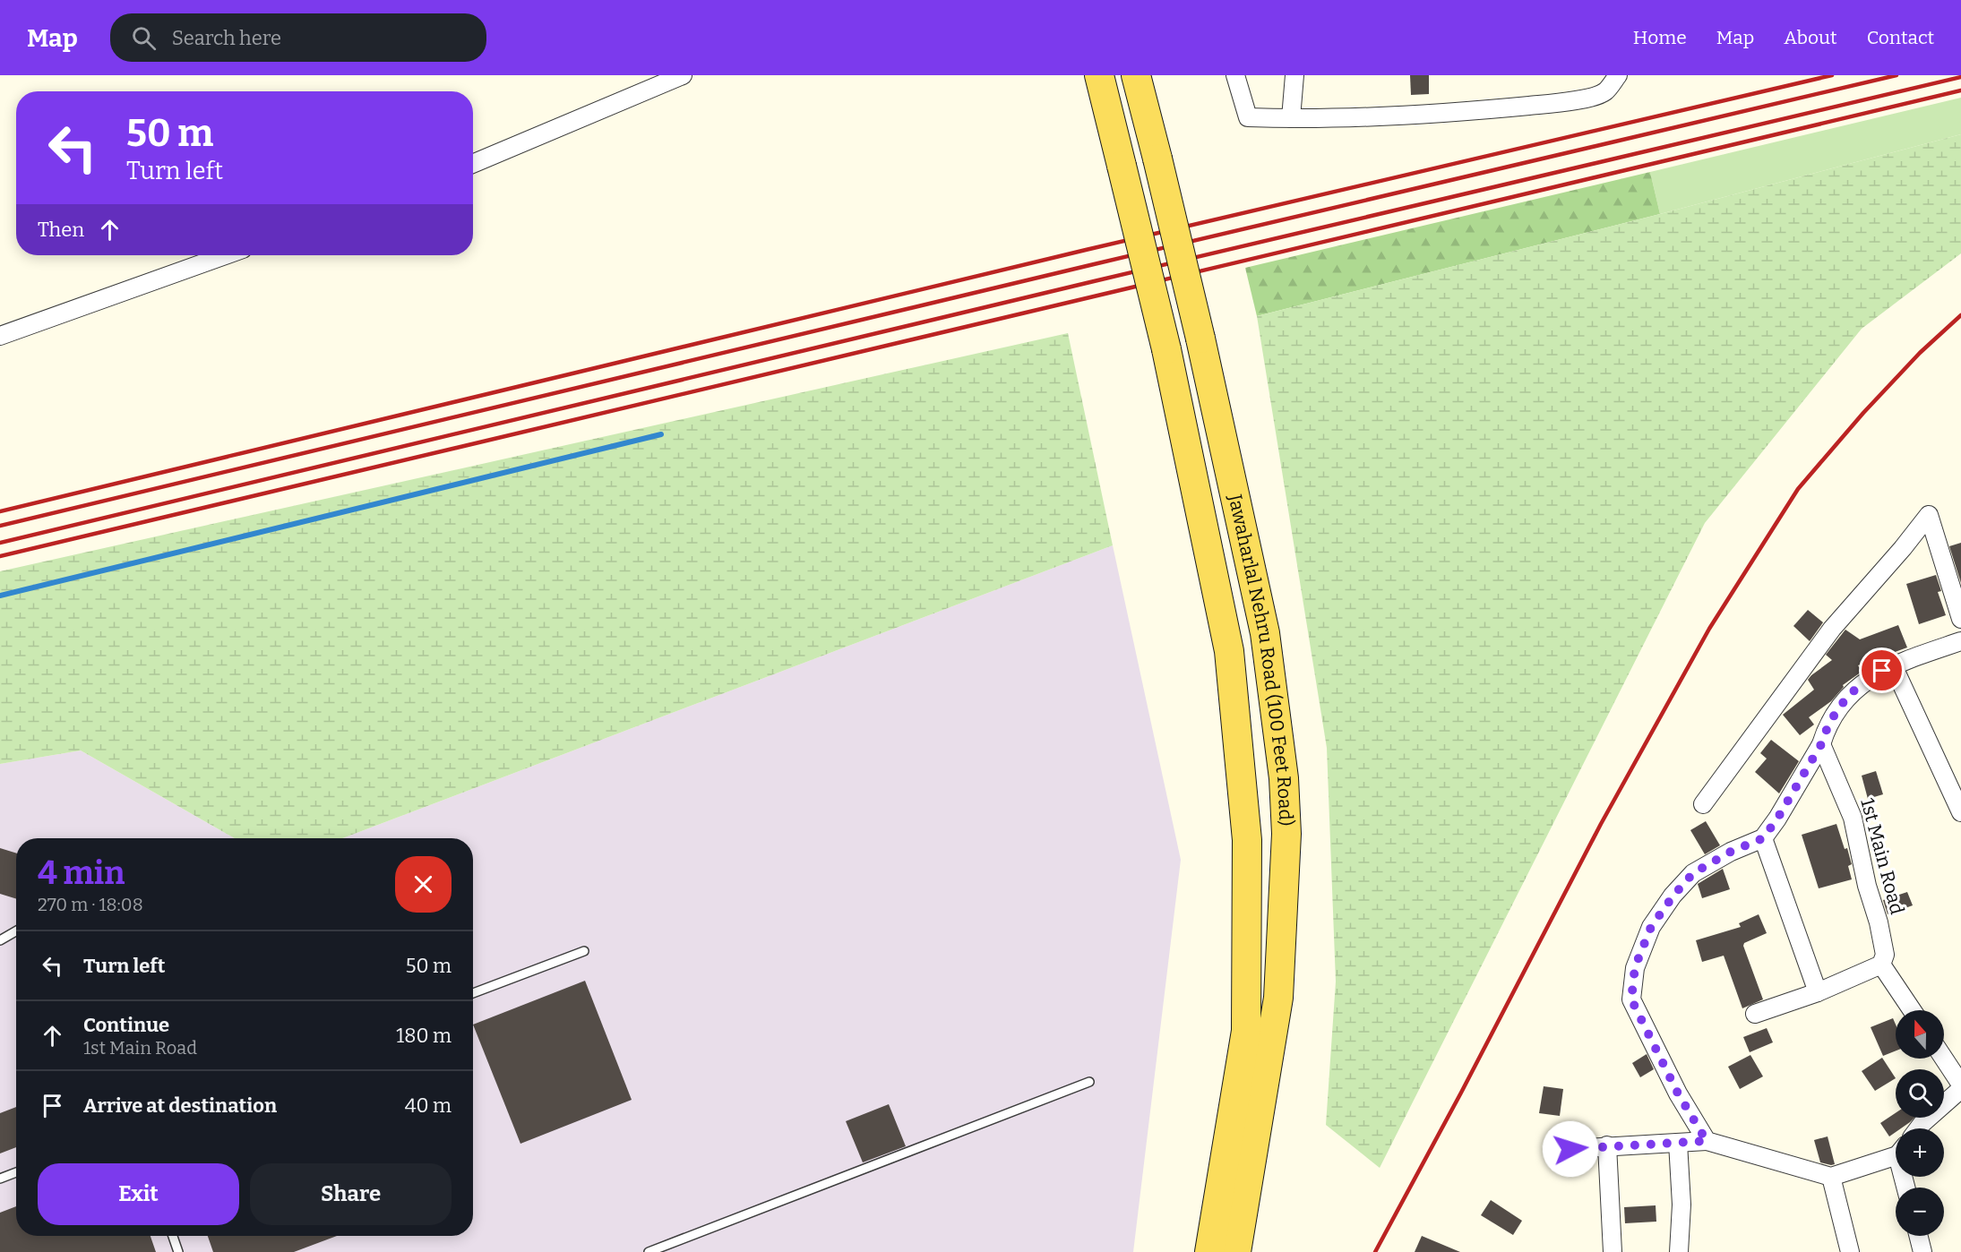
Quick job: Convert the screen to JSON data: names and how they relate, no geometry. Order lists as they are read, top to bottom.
{
  "streets": {
    "main road": ["Jawaharlal Nehru Road (100 Feet Road)"],
    "street": ["1st Main Road"]
  },
  "north": "top",
  "page": {
    "header": "Map",
    "search": "Search here",
    "nav": [
      "Home",
      "Map",
      "About",
      "Contact"
    ],
    "turn": ["50 m", "Turn left"],
    "then": "Then",
    "heading": ["4 min", "270 m · 18:08"],
    "list": [
      {
        "name": "Turn left",
        "value": "50 m"
      },
      {
        "name": "Continue",
        "note": "1st Main Road",
        "value": "180 m"
      },
      {
        "name": "Arrive at destination",
        "value": "40 m"
      }
    ],
    "map_buttons": ["+", "−"],
    "buttons": ["Exit", "Share"]
  }
}
